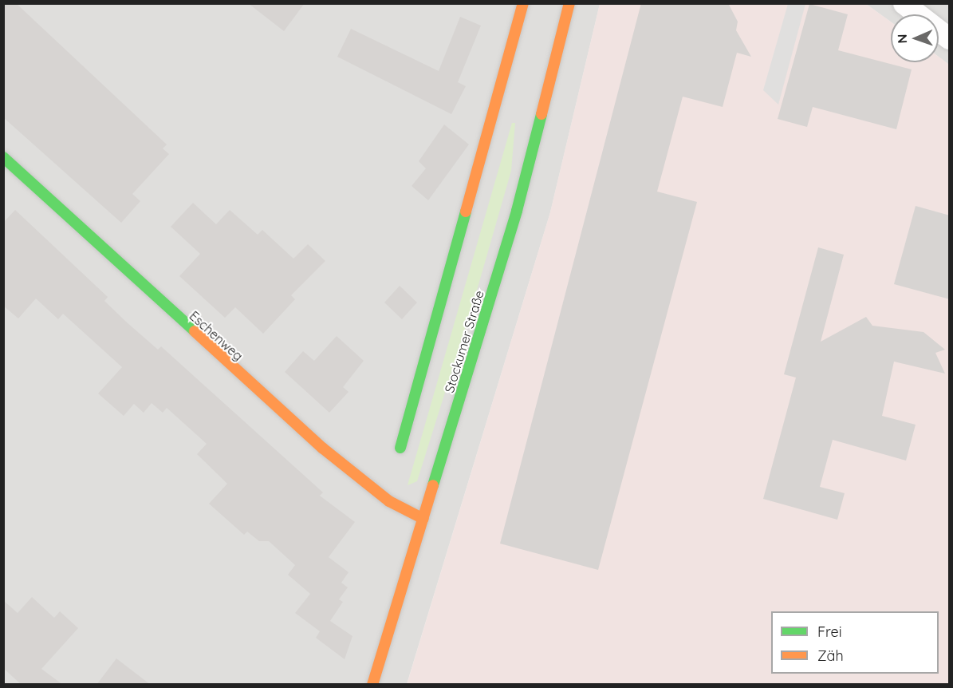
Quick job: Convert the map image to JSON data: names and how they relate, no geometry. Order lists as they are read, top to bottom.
{
  "streets": {
    "street": ["Eschenweg", "Stockumer Straße"]
  },
  "crossings": [
    ["Eschenweg", "Stockumer Straße"]
  ],
  "legend": ["Frei", "Zäh"],
  "north": "left"
}
